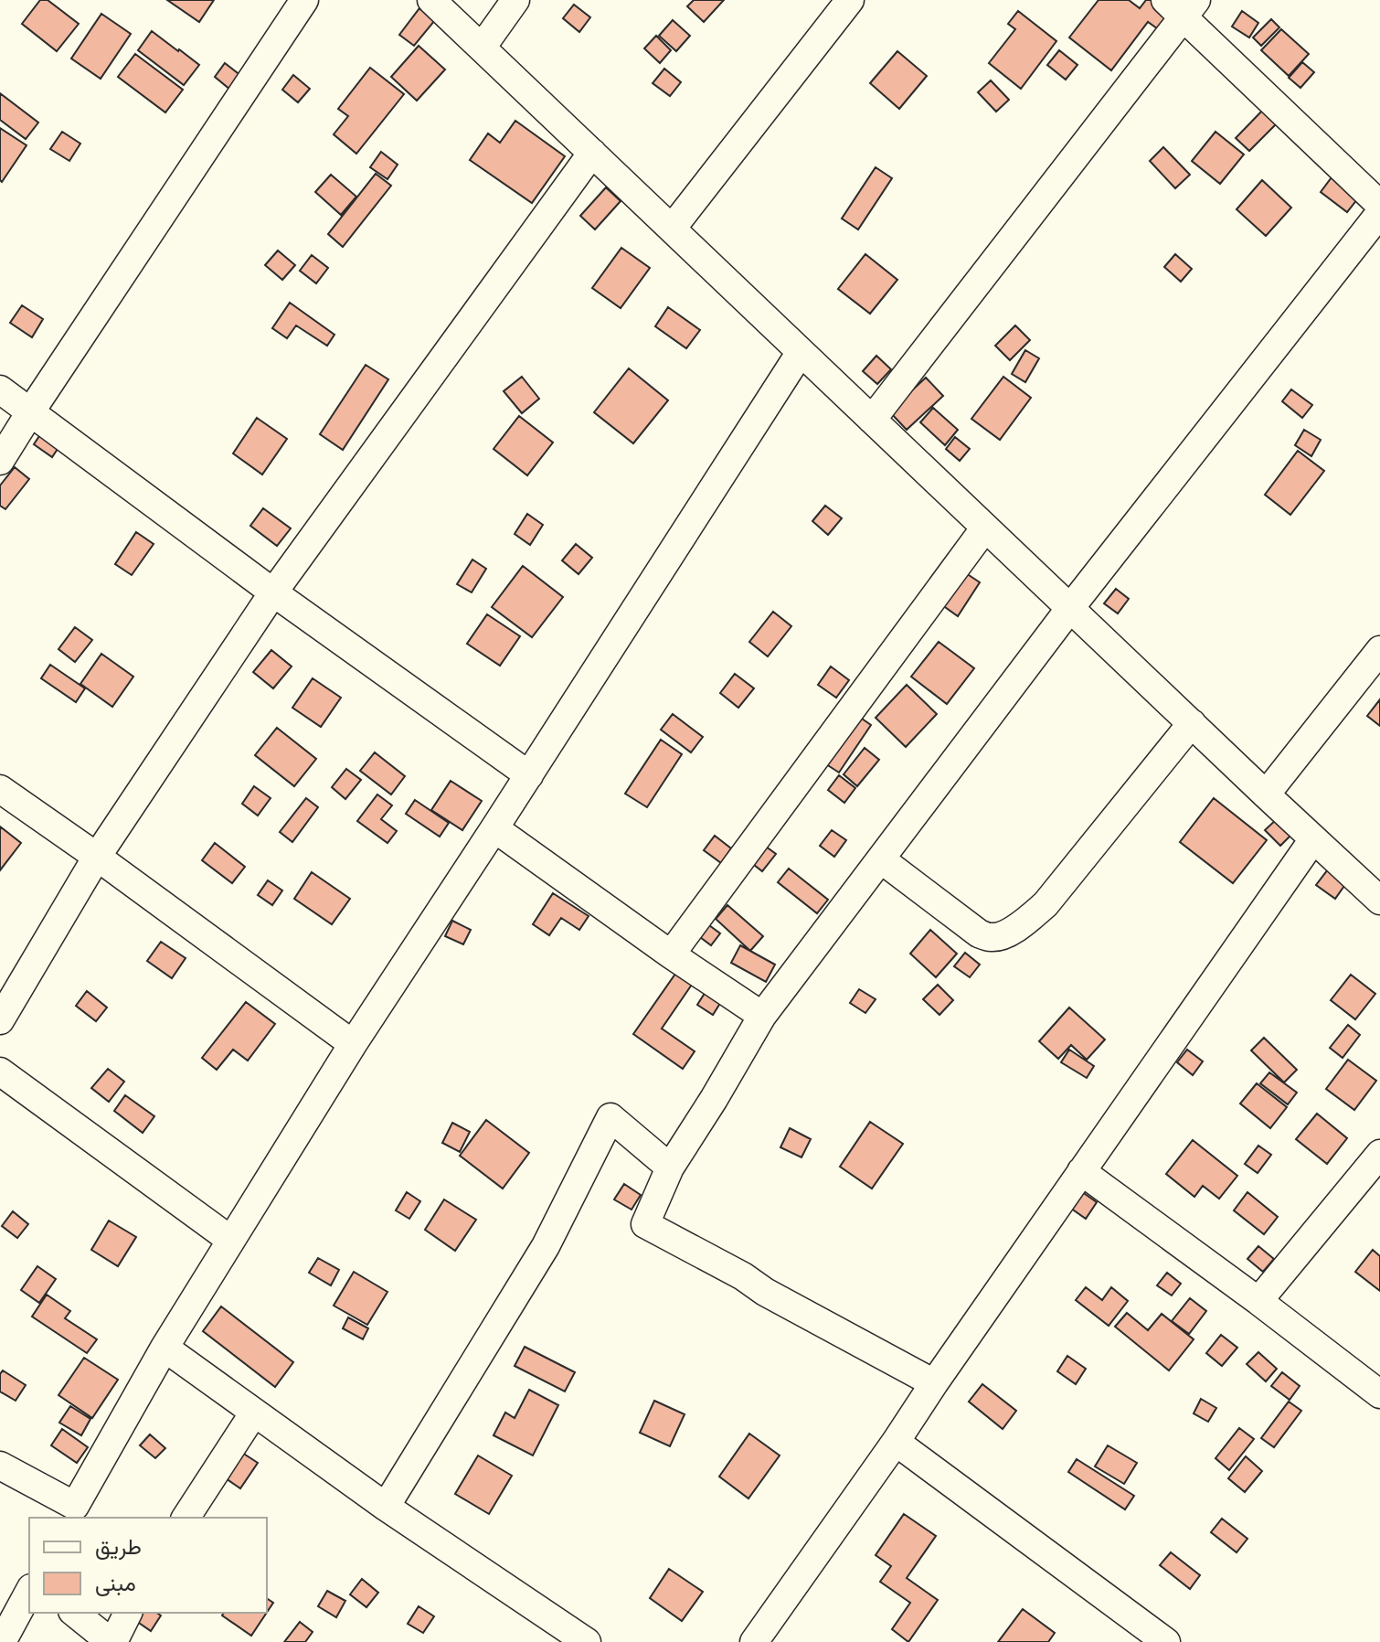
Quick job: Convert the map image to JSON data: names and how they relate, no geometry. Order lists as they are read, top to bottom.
{
  "legend": ["طريق", "مبنى"]
}
